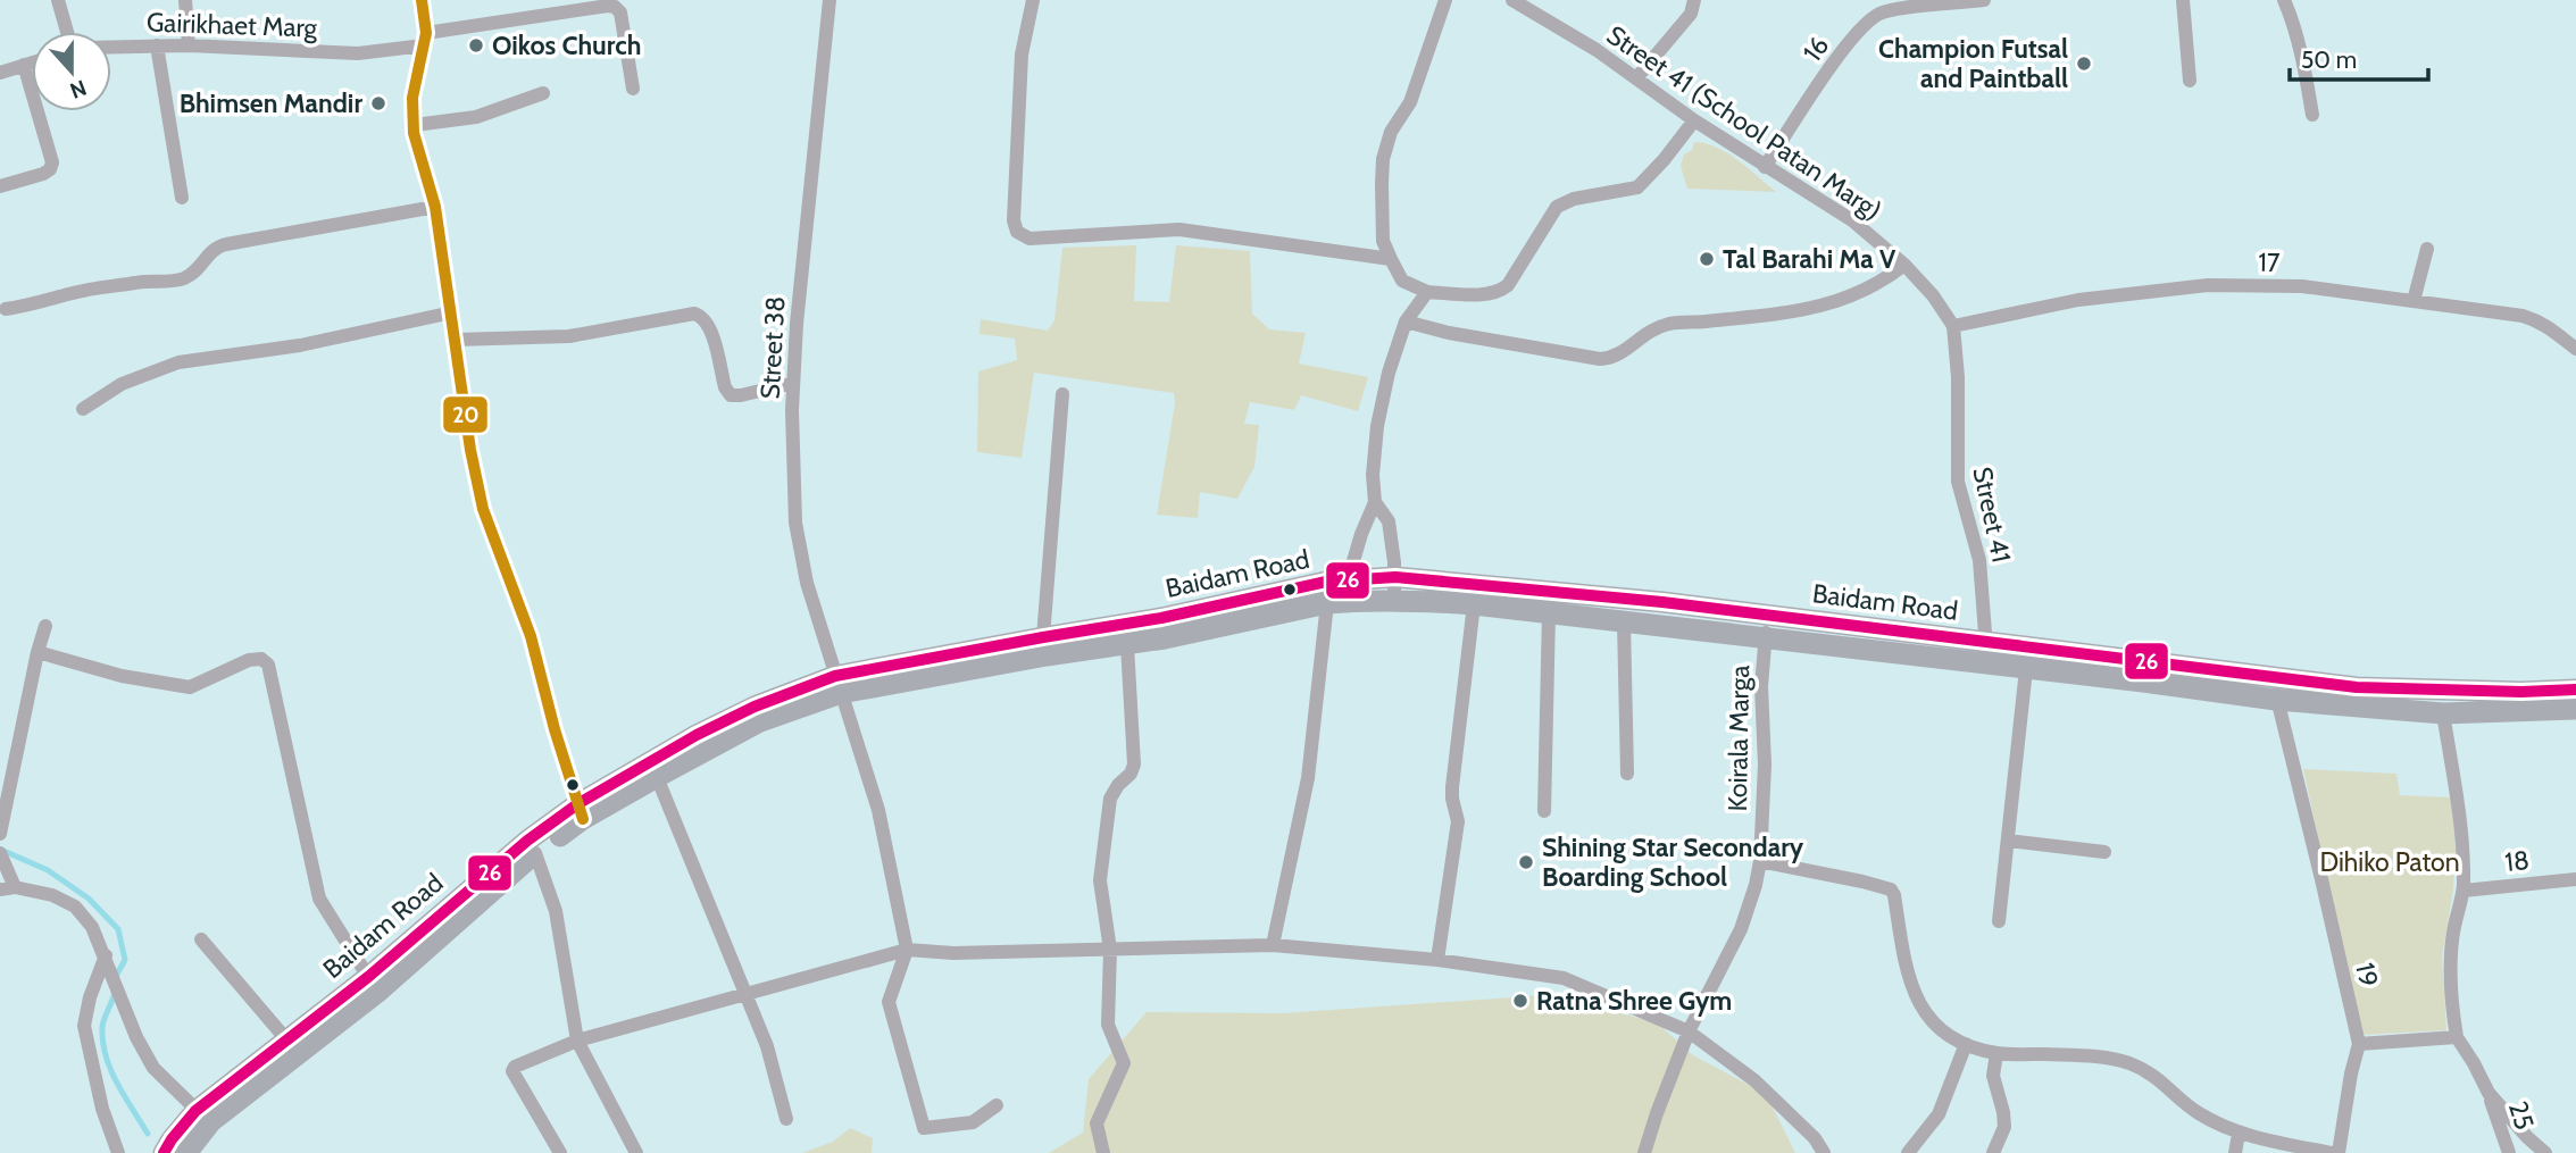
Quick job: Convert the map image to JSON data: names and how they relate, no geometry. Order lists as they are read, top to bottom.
{
  "streets": {
    "main road": ["Baidam Road"],
    "street": [
      "Gairikhaet Marg",
      "16",
      "Street 41 (School Patan Marg)",
      "17",
      "Street 38",
      "Street 41",
      "Koirala Marga",
      "18",
      "19",
      "25"
    ]
  },
  "crossings": [
    ["16", "Street 41 (School Patan Marg)"],
    ["Street 41 (School Patan Marg)", "17"],
    ["Street 41 (School Patan Marg)", "Street 41"],
    ["17", "Street 41"],
    ["Street 38", "Baidam Road"],
    ["Street 41", "Baidam Road"],
    ["Baidam Road", "Koirala Marga"],
    ["Baidam Road", "19"]
  ],
  "parks": ["Dihiko Paton"],
  "places": [
    "Oikos Church",
    "Champion Futsal and Paintball",
    "Bhimsen Mandir",
    "Tal Barahi Ma V",
    "Shining Star Secondary Boarding School",
    "Ratna Shree Gym"
  ],
  "lines": ["transit line 20", "transit line 26"],
  "scale_bar": "50 m",
  "north": "bottom"
}
